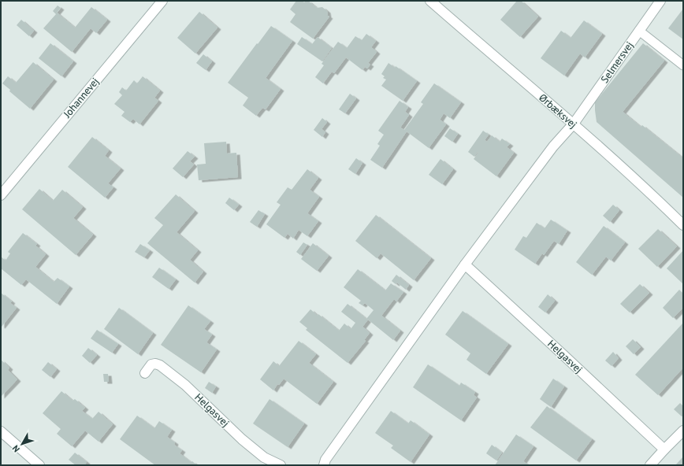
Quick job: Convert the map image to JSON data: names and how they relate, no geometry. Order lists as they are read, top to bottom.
{
  "streets": {
    "street": [
      "Selmersvej",
      "Johannevej",
      "Ørbæksvej",
      "Helgasvej"
    ]
  },
  "crossings": [
    ["Selmersvej", "Ørbæksvej"]
  ],
  "north": "bottom left"
}
